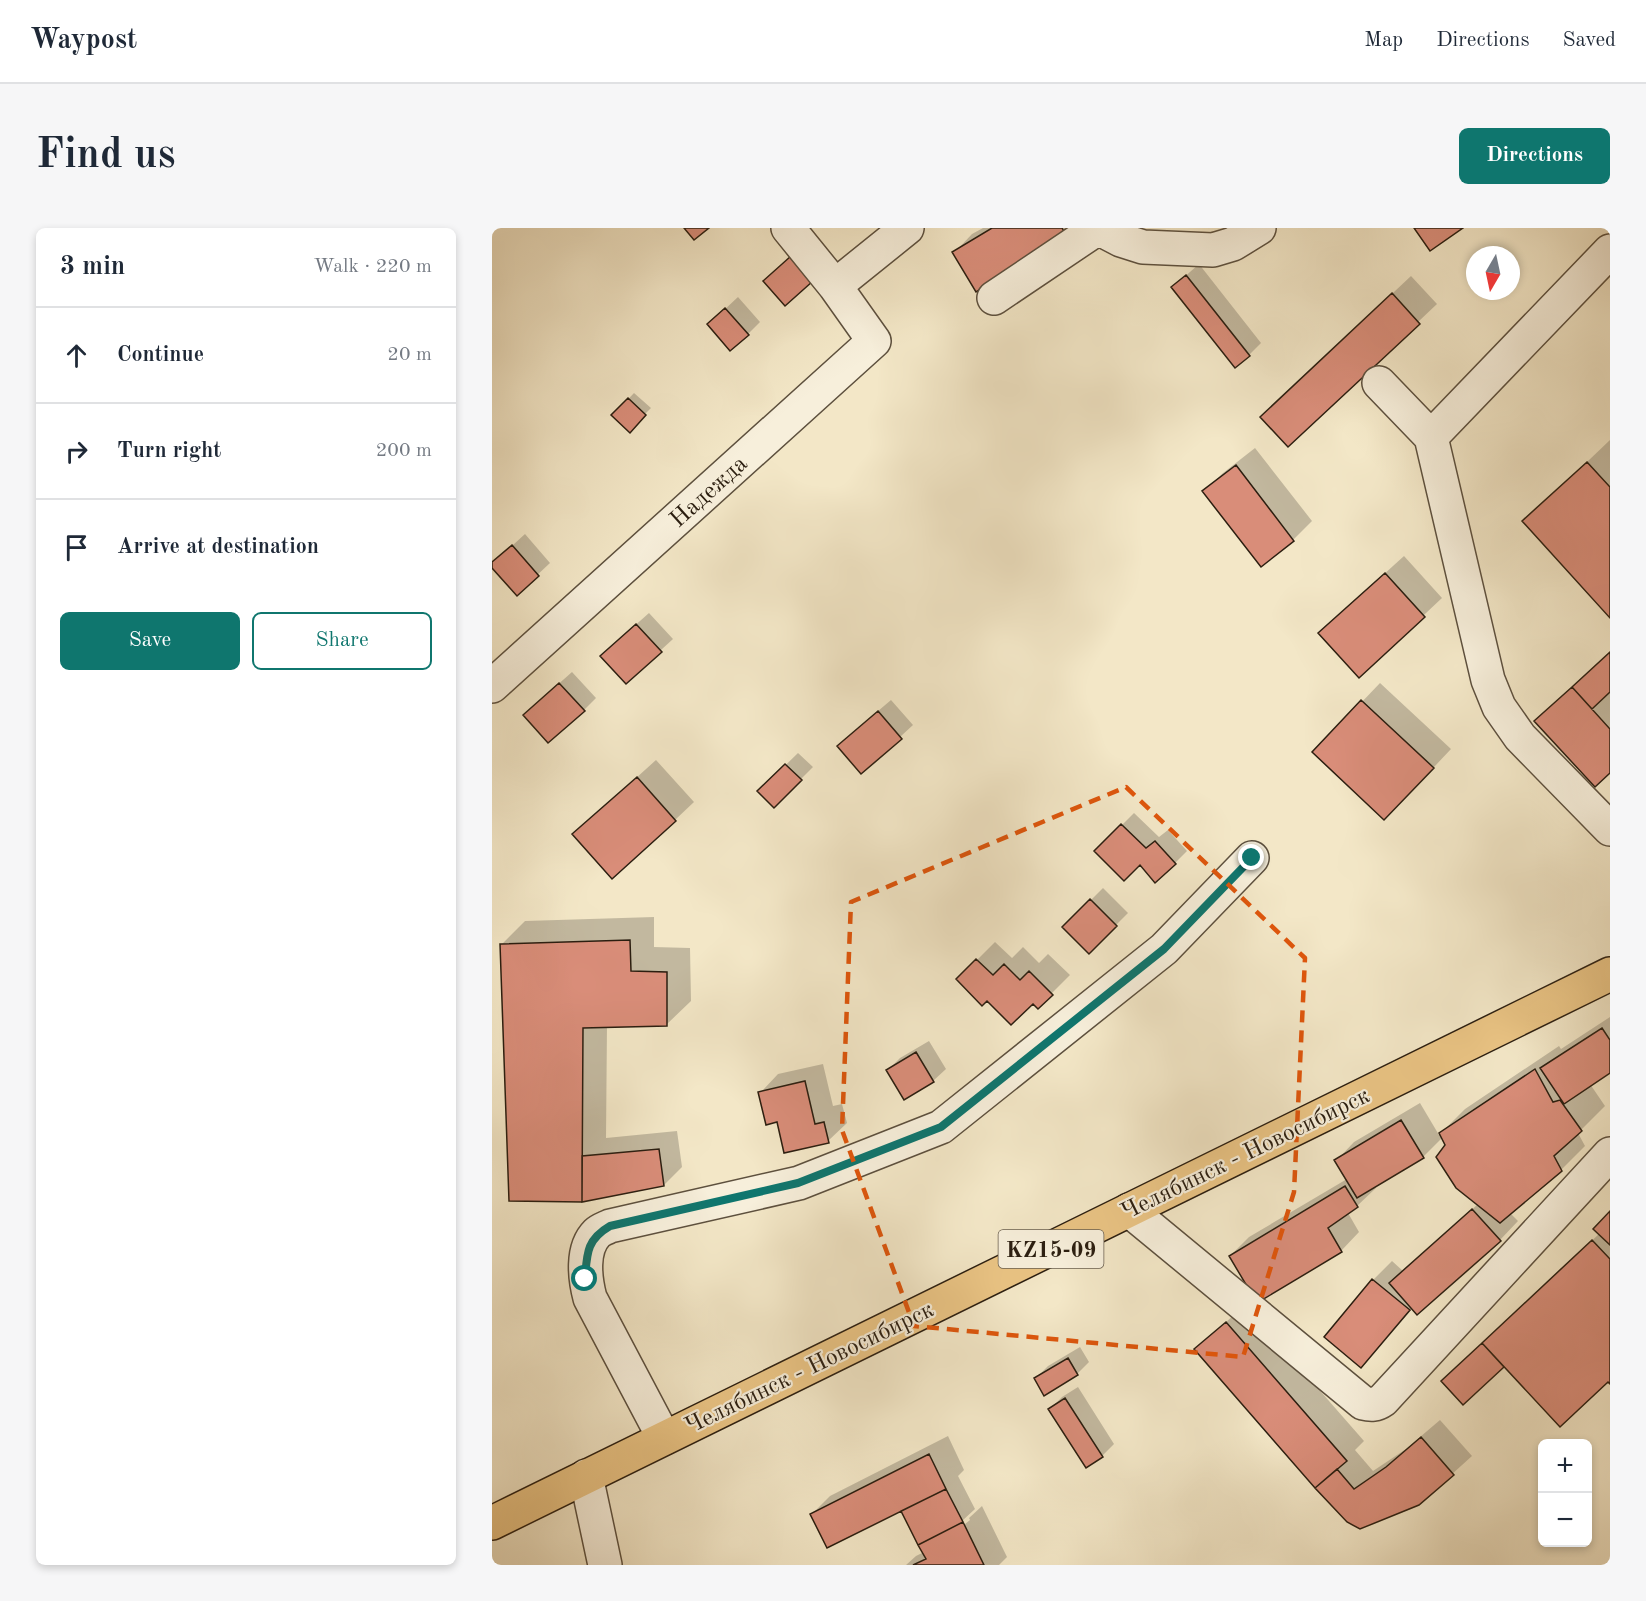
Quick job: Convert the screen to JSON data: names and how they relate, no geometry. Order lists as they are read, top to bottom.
{
  "streets": {
    "highway": ["Челябинск - Новосибирск", "KZ15-09"],
    "street": ["Надежда"]
  },
  "north": "bottom",
  "page": {
    "header": "Waypost",
    "nav": ["Map", "Directions", "Saved"],
    "buttons": [
      "Directions",
      ["Save", "Share"]
    ],
    "title": "Find us",
    "heading": ["3 min", "Walk · 220 m"],
    "list": [
      ["Continue", "20 m"],
      ["Turn right", "200 m"],
      "Arrive at destination"
    ],
    "map_buttons": ["+", "−"]
  }
}
